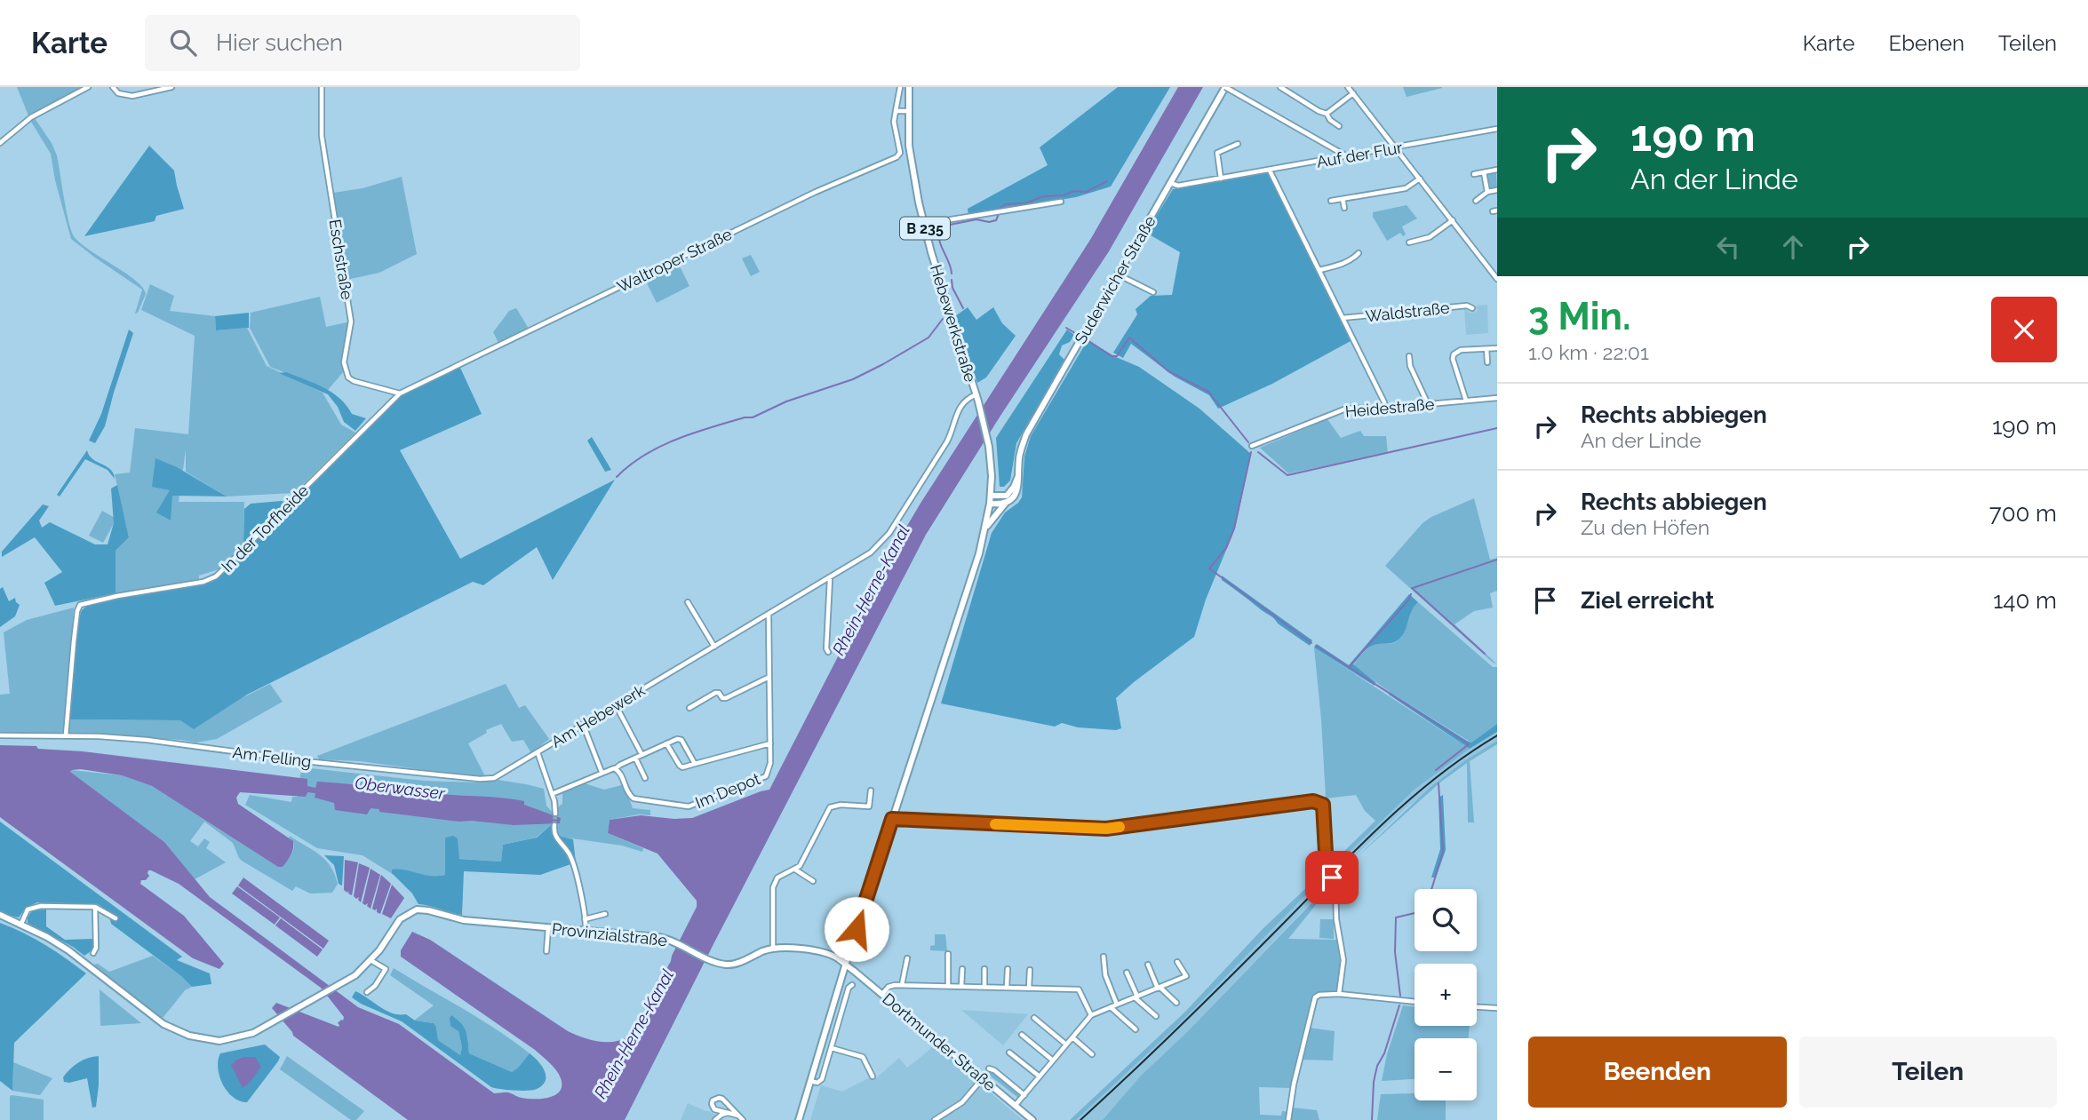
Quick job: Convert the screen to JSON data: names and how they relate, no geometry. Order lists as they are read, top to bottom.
{
  "streets": {
    "main road": [
      "B 235",
      "Suderwicher Straße",
      "Hebewerkstraße",
      "Provinzialstraße",
      "Dortmunder Straße"
    ],
    "street": [
      "Auf der Flur",
      "Eschstraße",
      "Waltroper Straße",
      "Waldstraße",
      "Heidestraße",
      "In der Torfheide",
      "Am Hebewerk",
      "Am Felling",
      "Im Depot"
    ]
  },
  "crossings": [
    ["Auf der Flur", "Suderwicher Straße"],
    ["B 235", "Suderwicher Straße"],
    ["B 235", "Hebewerkstraße"],
    ["B 235", "Provinzialstraße"],
    ["B 235", "Dortmunder Straße"],
    ["Eschstraße", "Waltroper Straße"],
    ["Eschstraße", "In der Torfheide"],
    ["Waltroper Straße", "In der Torfheide"],
    ["Hebewerkstraße", "Am Hebewerk"],
    ["Hebewerkstraße", "Im Depot"],
    ["In der Torfheide", "Am Felling"],
    ["Am Hebewerk", "Am Felling"],
    ["Am Hebewerk", "Im Depot"],
    ["Provinzialstraße", "Dortmunder Straße"]
  ],
  "water": ["Rhein-Herne-Kanal", "Oberwasser"],
  "page": {
    "header": "Karte",
    "search": "Hier suchen",
    "nav": ["Karte", "Ebenen", "Teilen"],
    "turn": ["190 m", "An der Linde"],
    "heading": ["3 Min.", "1.0 km · 22:01"],
    "list": [
      {
        "name": "Rechts abbiegen",
        "note": "An der Linde",
        "value": "190 m"
      },
      {
        "name": "Rechts abbiegen",
        "note": "Zu den Höfen",
        "value": "700 m"
      },
      {
        "name": "Ziel erreicht",
        "value": "140 m"
      }
    ],
    "map_buttons": ["+", "−"],
    "buttons": ["Beenden", "Teilen"]
  }
}
